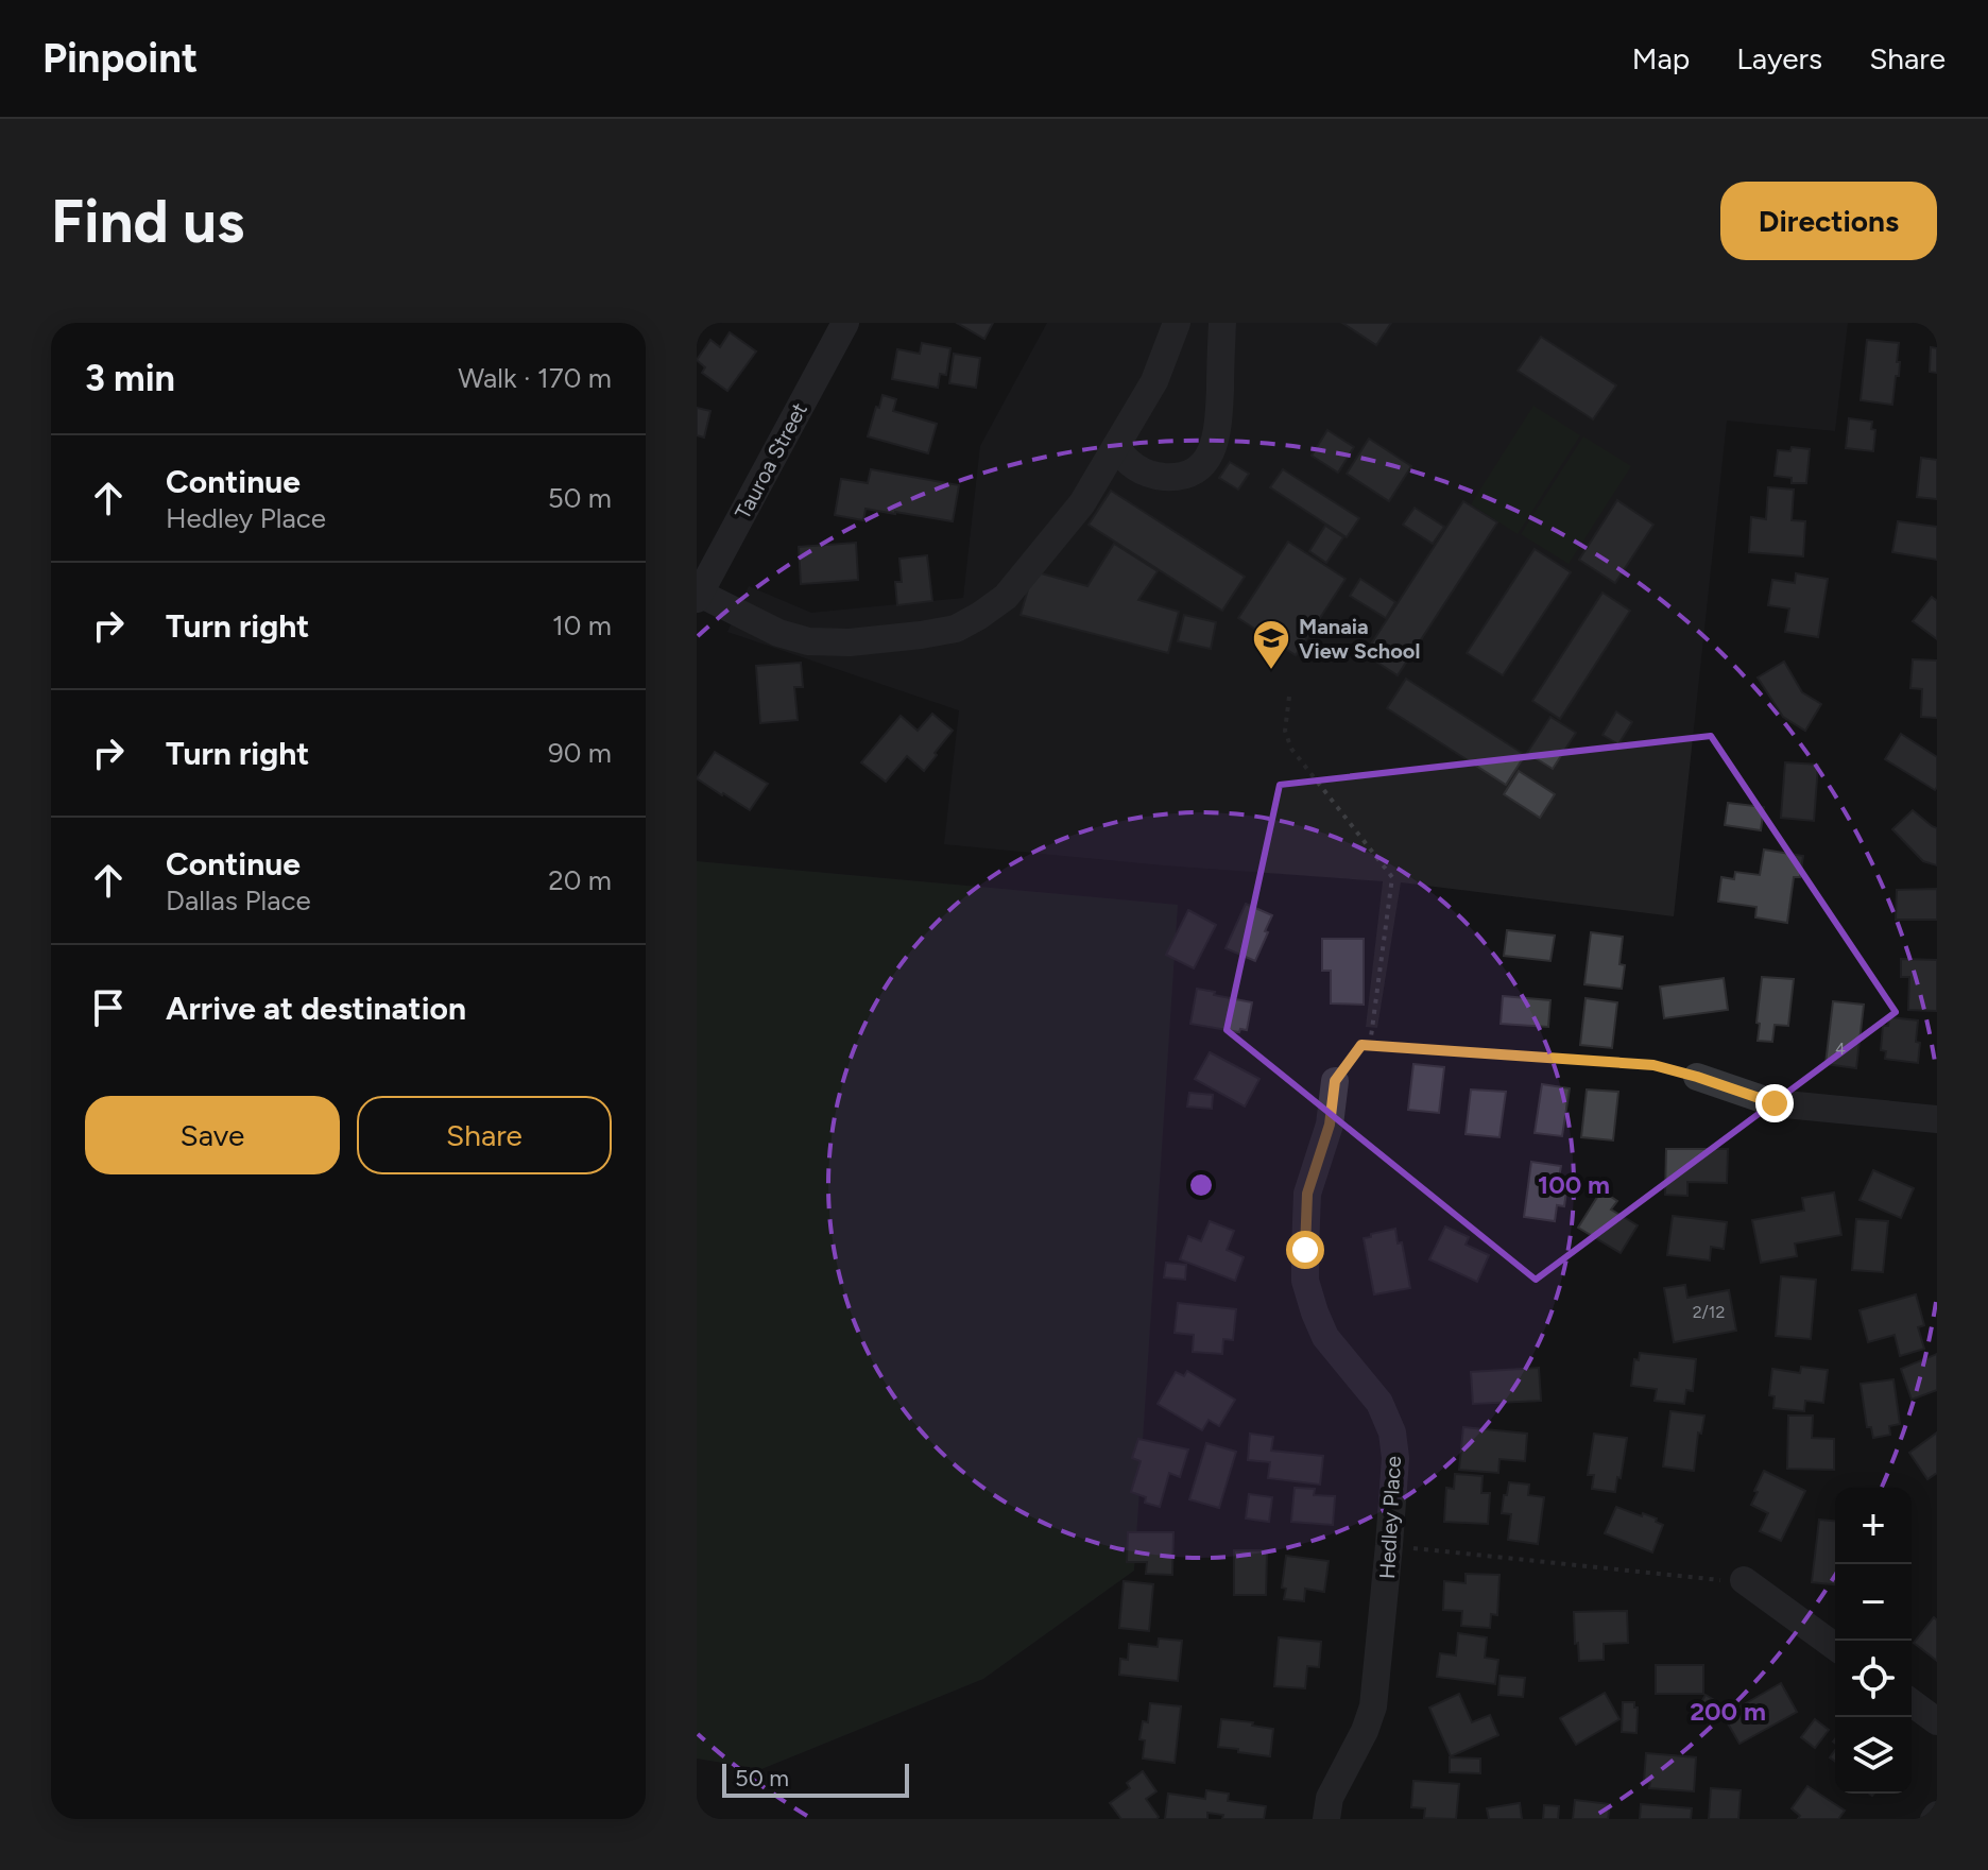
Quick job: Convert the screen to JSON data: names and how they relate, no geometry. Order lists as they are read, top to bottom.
{
  "streets": {
    "street": ["Tauroa Street", "Hedley Place"]
  },
  "places": {
    "school or university": ["Manaia View School"]
  },
  "house_numbers": ["4", "2/12"],
  "scale_bar": "50 m",
  "page": {
    "header": "Pinpoint",
    "nav": ["Map", "Layers", "Share"],
    "buttons": [
      "Directions",
      ["Save", "Share"]
    ],
    "title": "Find us",
    "heading": ["3 min", "Walk · 170 m"],
    "list": [
      ["Continue", "Hedley Place", "50 m"],
      ["Turn right", "10 m"],
      ["Turn right", "90 m"],
      ["Continue", "Dallas Place", "20 m"],
      "Arrive at destination"
    ],
    "map_buttons": ["+", "−"],
    "scale": "50 m"
  },
  "rings": ["100 m", "200 m"]
}
